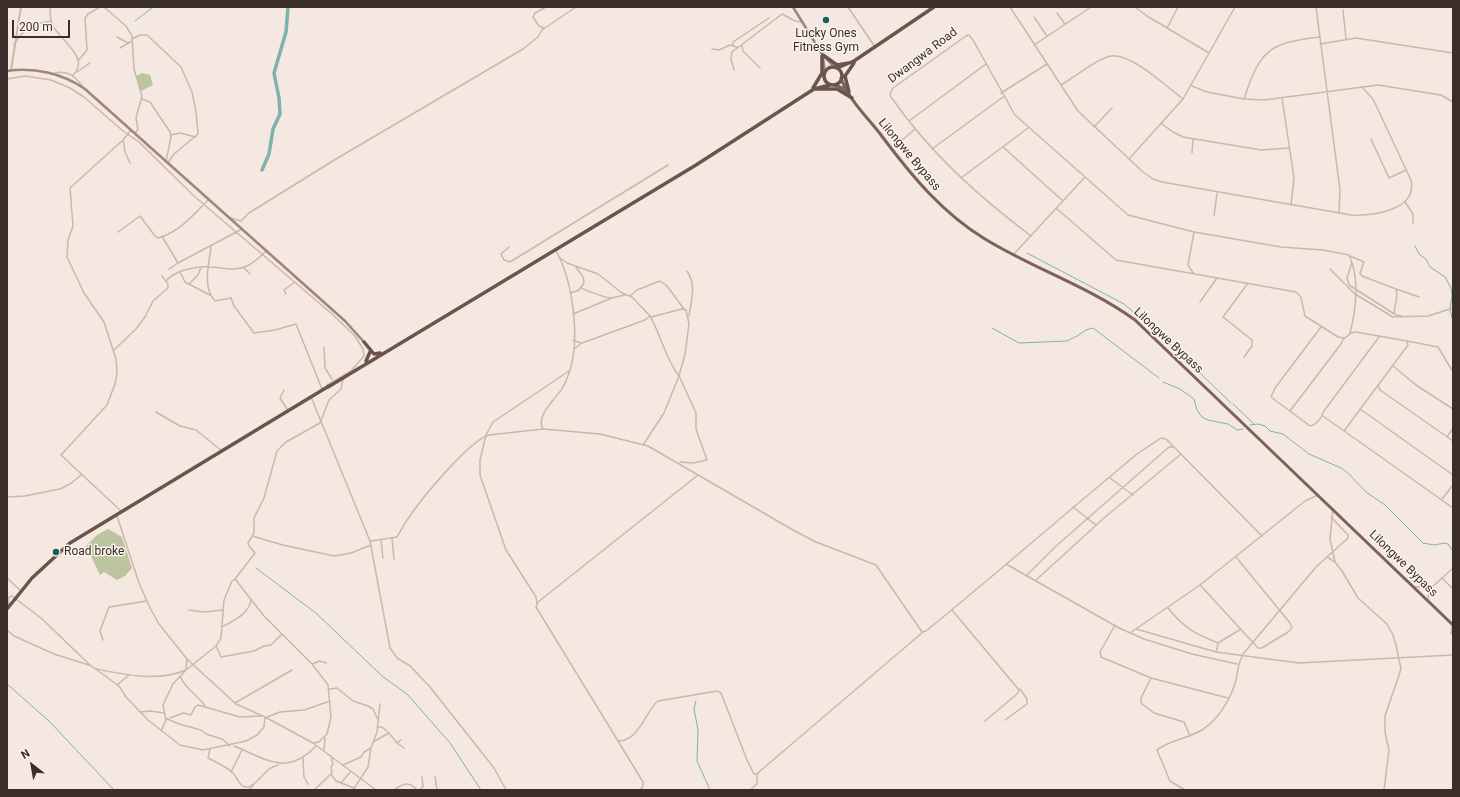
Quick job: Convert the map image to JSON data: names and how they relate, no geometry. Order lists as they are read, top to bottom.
{
  "streets": {
    "main road": ["Lilongwe Bypass"],
    "street": ["Dwangwa Road"]
  },
  "places": ["Lucky Ones Fitness Gym", "Road broke"],
  "scale_bar": "200 m",
  "north": "top left"
}
